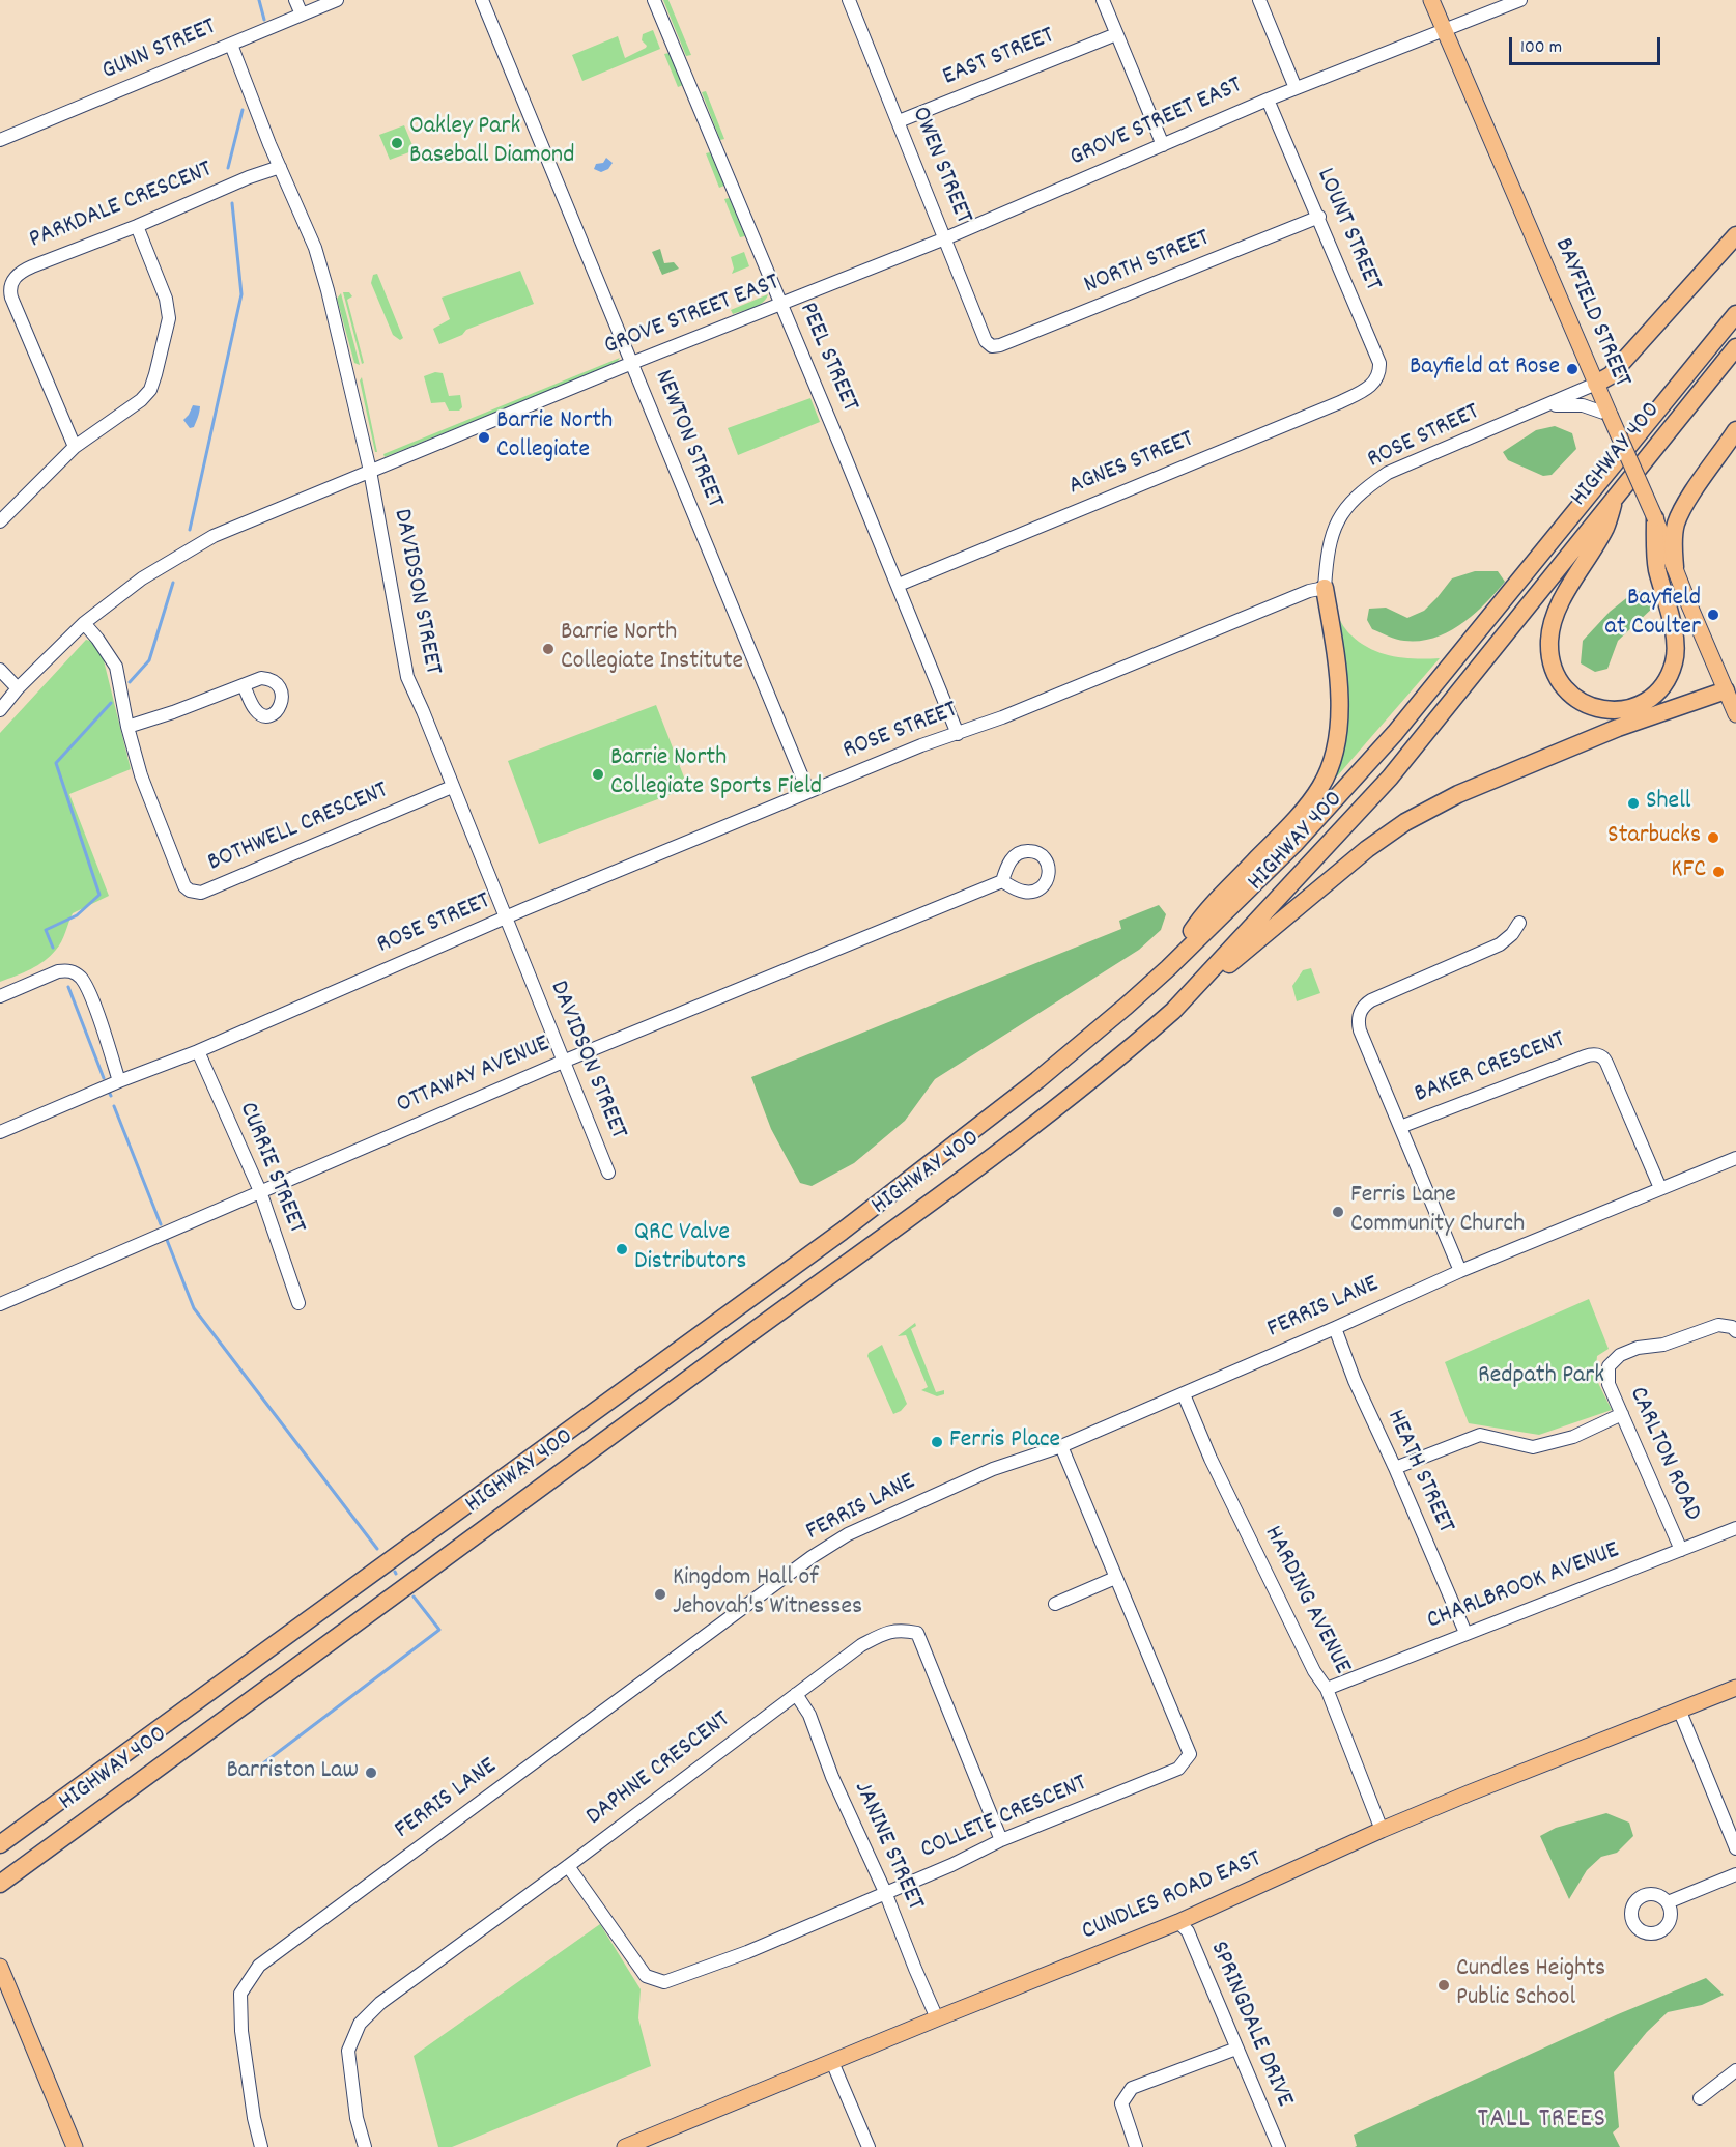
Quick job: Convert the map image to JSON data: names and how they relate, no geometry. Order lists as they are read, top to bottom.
{
  "streets": {
    "highway": ["HIGHWAY 400"],
    "main road": ["BAYFIELD STREET", "CUNDLES ROAD EAST"],
    "street": [
      "GUNN STREET",
      "EAST STREET",
      "GROVE STREET EAST",
      "OWEN STREET",
      "PARKDALE CRESCENT",
      "LOUNT STREET",
      "NORTH STREET",
      "PEEL STREET",
      "ROSE STREET",
      "NEWTON STREET",
      "AGNES STREET",
      "DAVIDSON STREET",
      "BOTHWELL CRESCENT",
      "BAKER CRESCENT",
      "OTTAWAY AVENUE",
      "CURRIE STREET",
      "FERRIS LANE",
      "CARLTON ROAD",
      "HEATH STREET",
      "CHARLBROOK AVENUE",
      "HARDING AVENUE",
      "DAPHNE CRESCENT",
      "COLLETE CRESCENT",
      "JANINE STREET",
      "SPRINGDALE DRIVE"
    ]
  },
  "crossings": [
    ["GUNN STREET", "DAVIDSON STREET"],
    ["EAST STREET", "OWEN STREET"],
    ["GROVE STREET EAST", "OWEN STREET"],
    ["GROVE STREET EAST", "LOUNT STREET"],
    ["GROVE STREET EAST", "BAYFIELD STREET"],
    ["GROVE STREET EAST", "PEEL STREET"],
    ["GROVE STREET EAST", "NEWTON STREET"],
    ["GROVE STREET EAST", "DAVIDSON STREET"],
    ["GROVE STREET EAST", "BOTHWELL CRESCENT"],
    ["OWEN STREET", "NORTH STREET"],
    ["PARKDALE CRESCENT", "DAVIDSON STREET"],
    ["LOUNT STREET", "NORTH STREET"],
    ["LOUNT STREET", "AGNES STREET"],
    ["BAYFIELD STREET", "ROSE STREET"],
    ["PEEL STREET", "ROSE STREET"],
    ["PEEL STREET", "AGNES STREET"],
    ["ROSE STREET", "NEWTON STREET"],
    ["ROSE STREET", "DAVIDSON STREET"],
    ["ROSE STREET", "CURRIE STREET"],
    ["DAVIDSON STREET", "BOTHWELL CRESCENT"],
    ["DAVIDSON STREET", "OTTAWAY AVENUE"],
    ["BAKER CRESCENT", "FERRIS LANE"],
    ["OTTAWAY AVENUE", "CURRIE STREET"],
    ["FERRIS LANE", "HEATH STREET"],
    ["FERRIS LANE", "HARDING AVENUE"],
    ["FERRIS LANE", "COLLETE CRESCENT"],
    ["CARLTON ROAD", "CHARLBROOK AVENUE"],
    ["HEATH STREET", "CHARLBROOK AVENUE"],
    ["CHARLBROOK AVENUE", "HARDING AVENUE"],
    ["HARDING AVENUE", "CUNDLES ROAD EAST"],
    ["DAPHNE CRESCENT", "COLLETE CRESCENT"],
    ["DAPHNE CRESCENT", "JANINE STREET"],
    ["COLLETE CRESCENT", "JANINE STREET"],
    ["JANINE STREET", "CUNDLES ROAD EAST"],
    ["CUNDLES ROAD EAST", "SPRINGDALE DRIVE"]
  ],
  "districts": ["TALL TREES"],
  "parks": ["Redpath Park"],
  "places": [
    "Oakley Park Baseball Diamond",
    "Bayfield at Rose",
    "Barrie North Collegiate",
    "Bayfield at Coulter",
    "Barrie North Collegiate Institute",
    "Barrie North Collegiate Sports Field",
    "Shell",
    "Starbucks",
    "KFC",
    "Ferris Lane Community Church",
    "QRC Valve Distributors",
    "Ferris Place",
    "Kingdom Hall of Jehovah's Witnesses",
    "Barriston Law",
    "Cundles Heights Public School"
  ],
  "scale_bar": "100 m"
}
